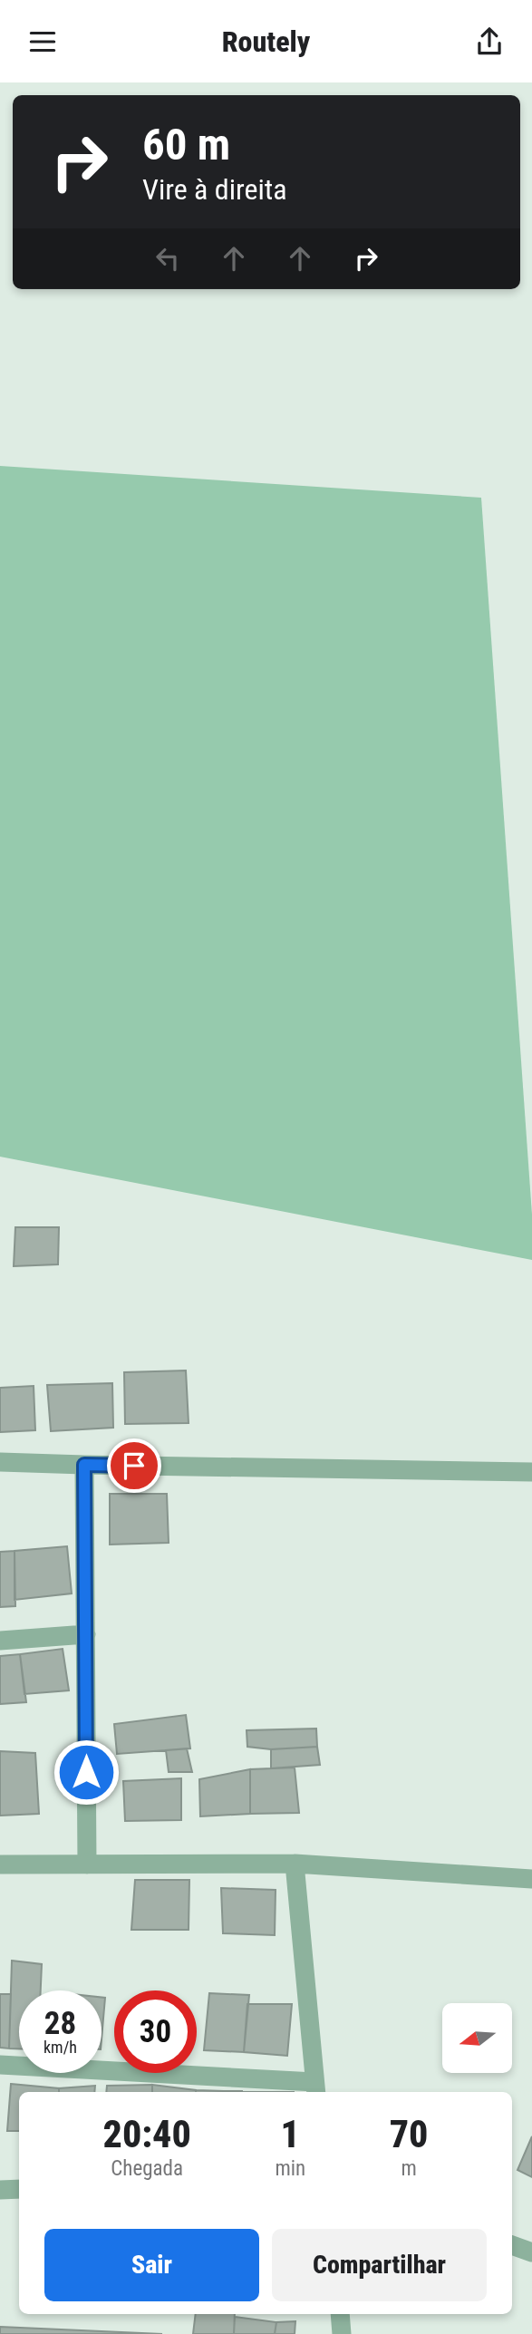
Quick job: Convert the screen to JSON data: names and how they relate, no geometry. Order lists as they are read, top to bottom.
{
  "north": "left",
  "page": {
    "header": "Routely",
    "turn": ["60 m", "Vire à direita"],
    "speed": "28 km/h",
    "limit": "30",
    "eta": [
      "20:40",
      "Chegada",
      "1",
      "min",
      "70",
      "m"
    ],
    "buttons": ["Sair", "Compartilhar"]
  }
}
